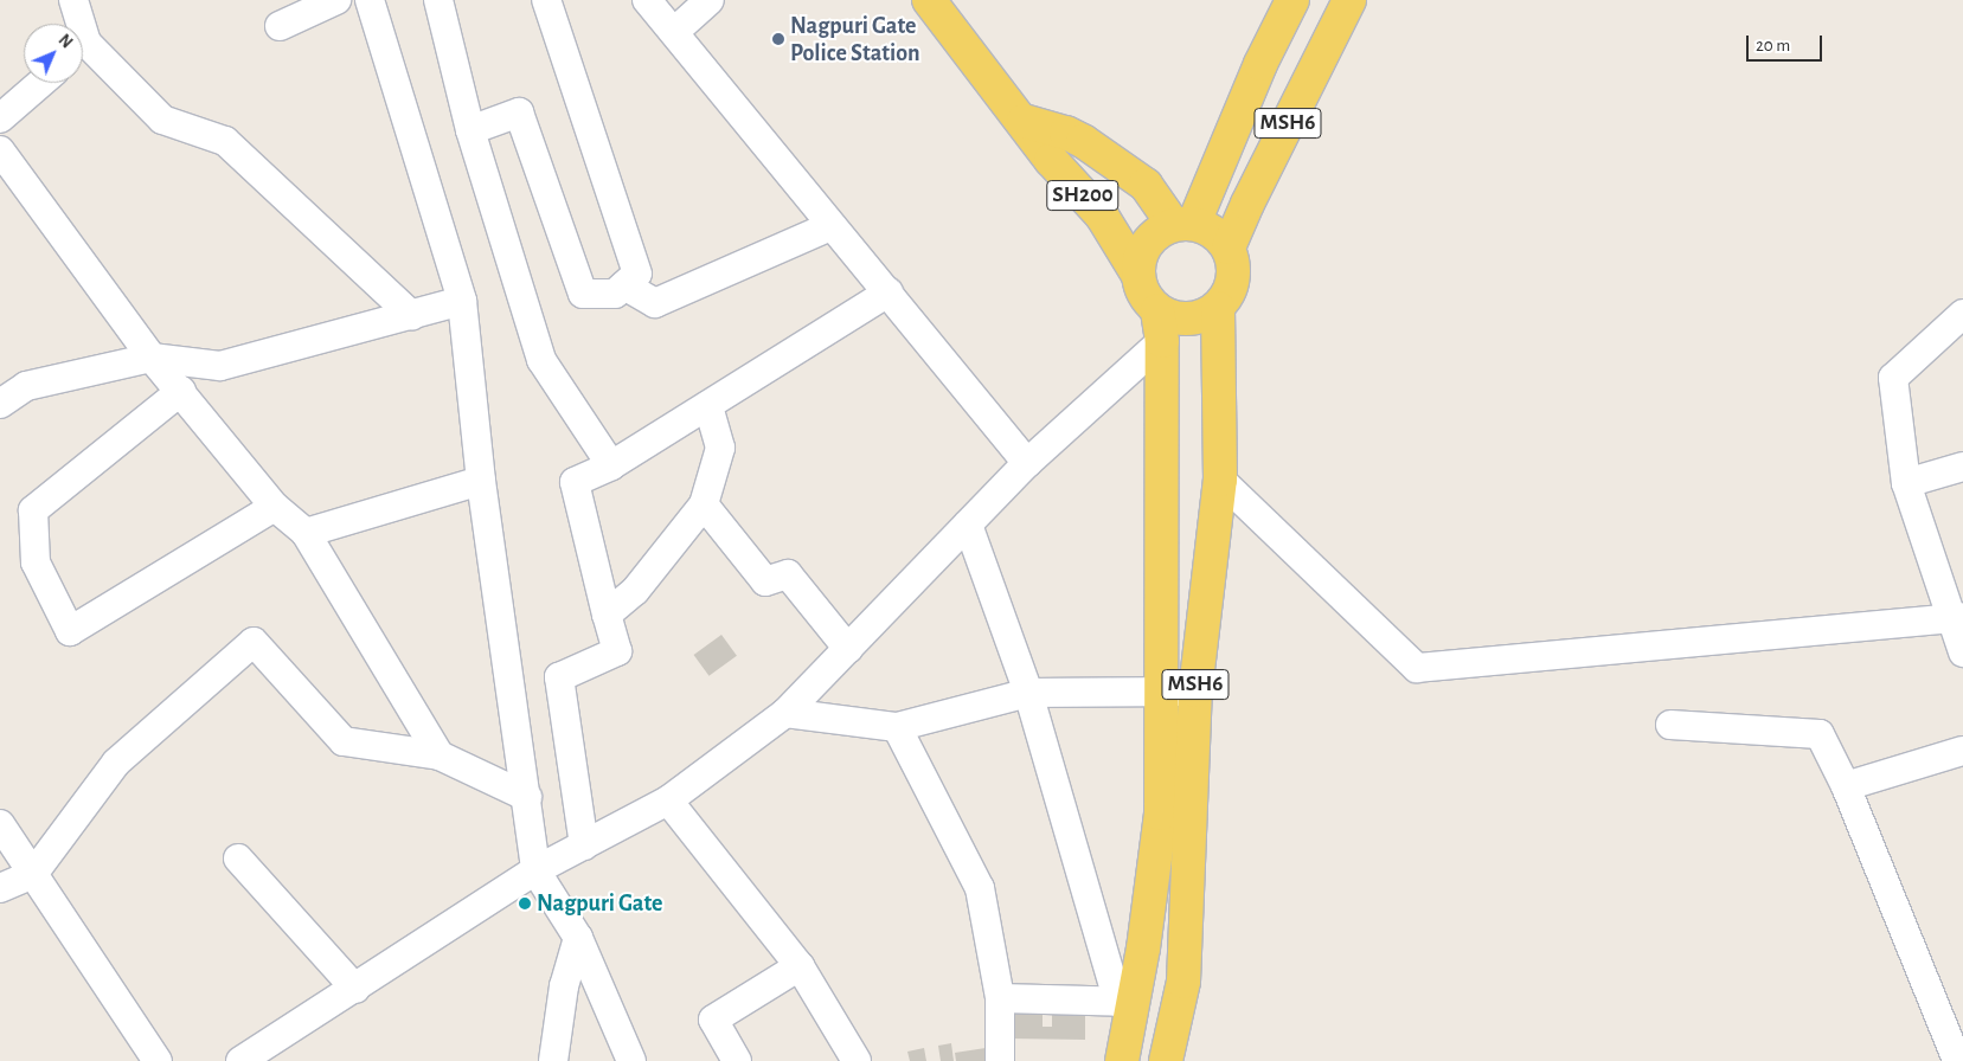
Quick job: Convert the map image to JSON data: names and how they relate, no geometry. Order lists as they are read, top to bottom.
{
  "streets": {
    "main road": ["MSH6", "SH200"]
  },
  "crossings": [
    ["MSH6", "SH200"]
  ],
  "places": ["Nagpuri Gate Police Station", "Nagpuri Gate"],
  "scale_bar": "20 m",
  "north": "top right"
}
